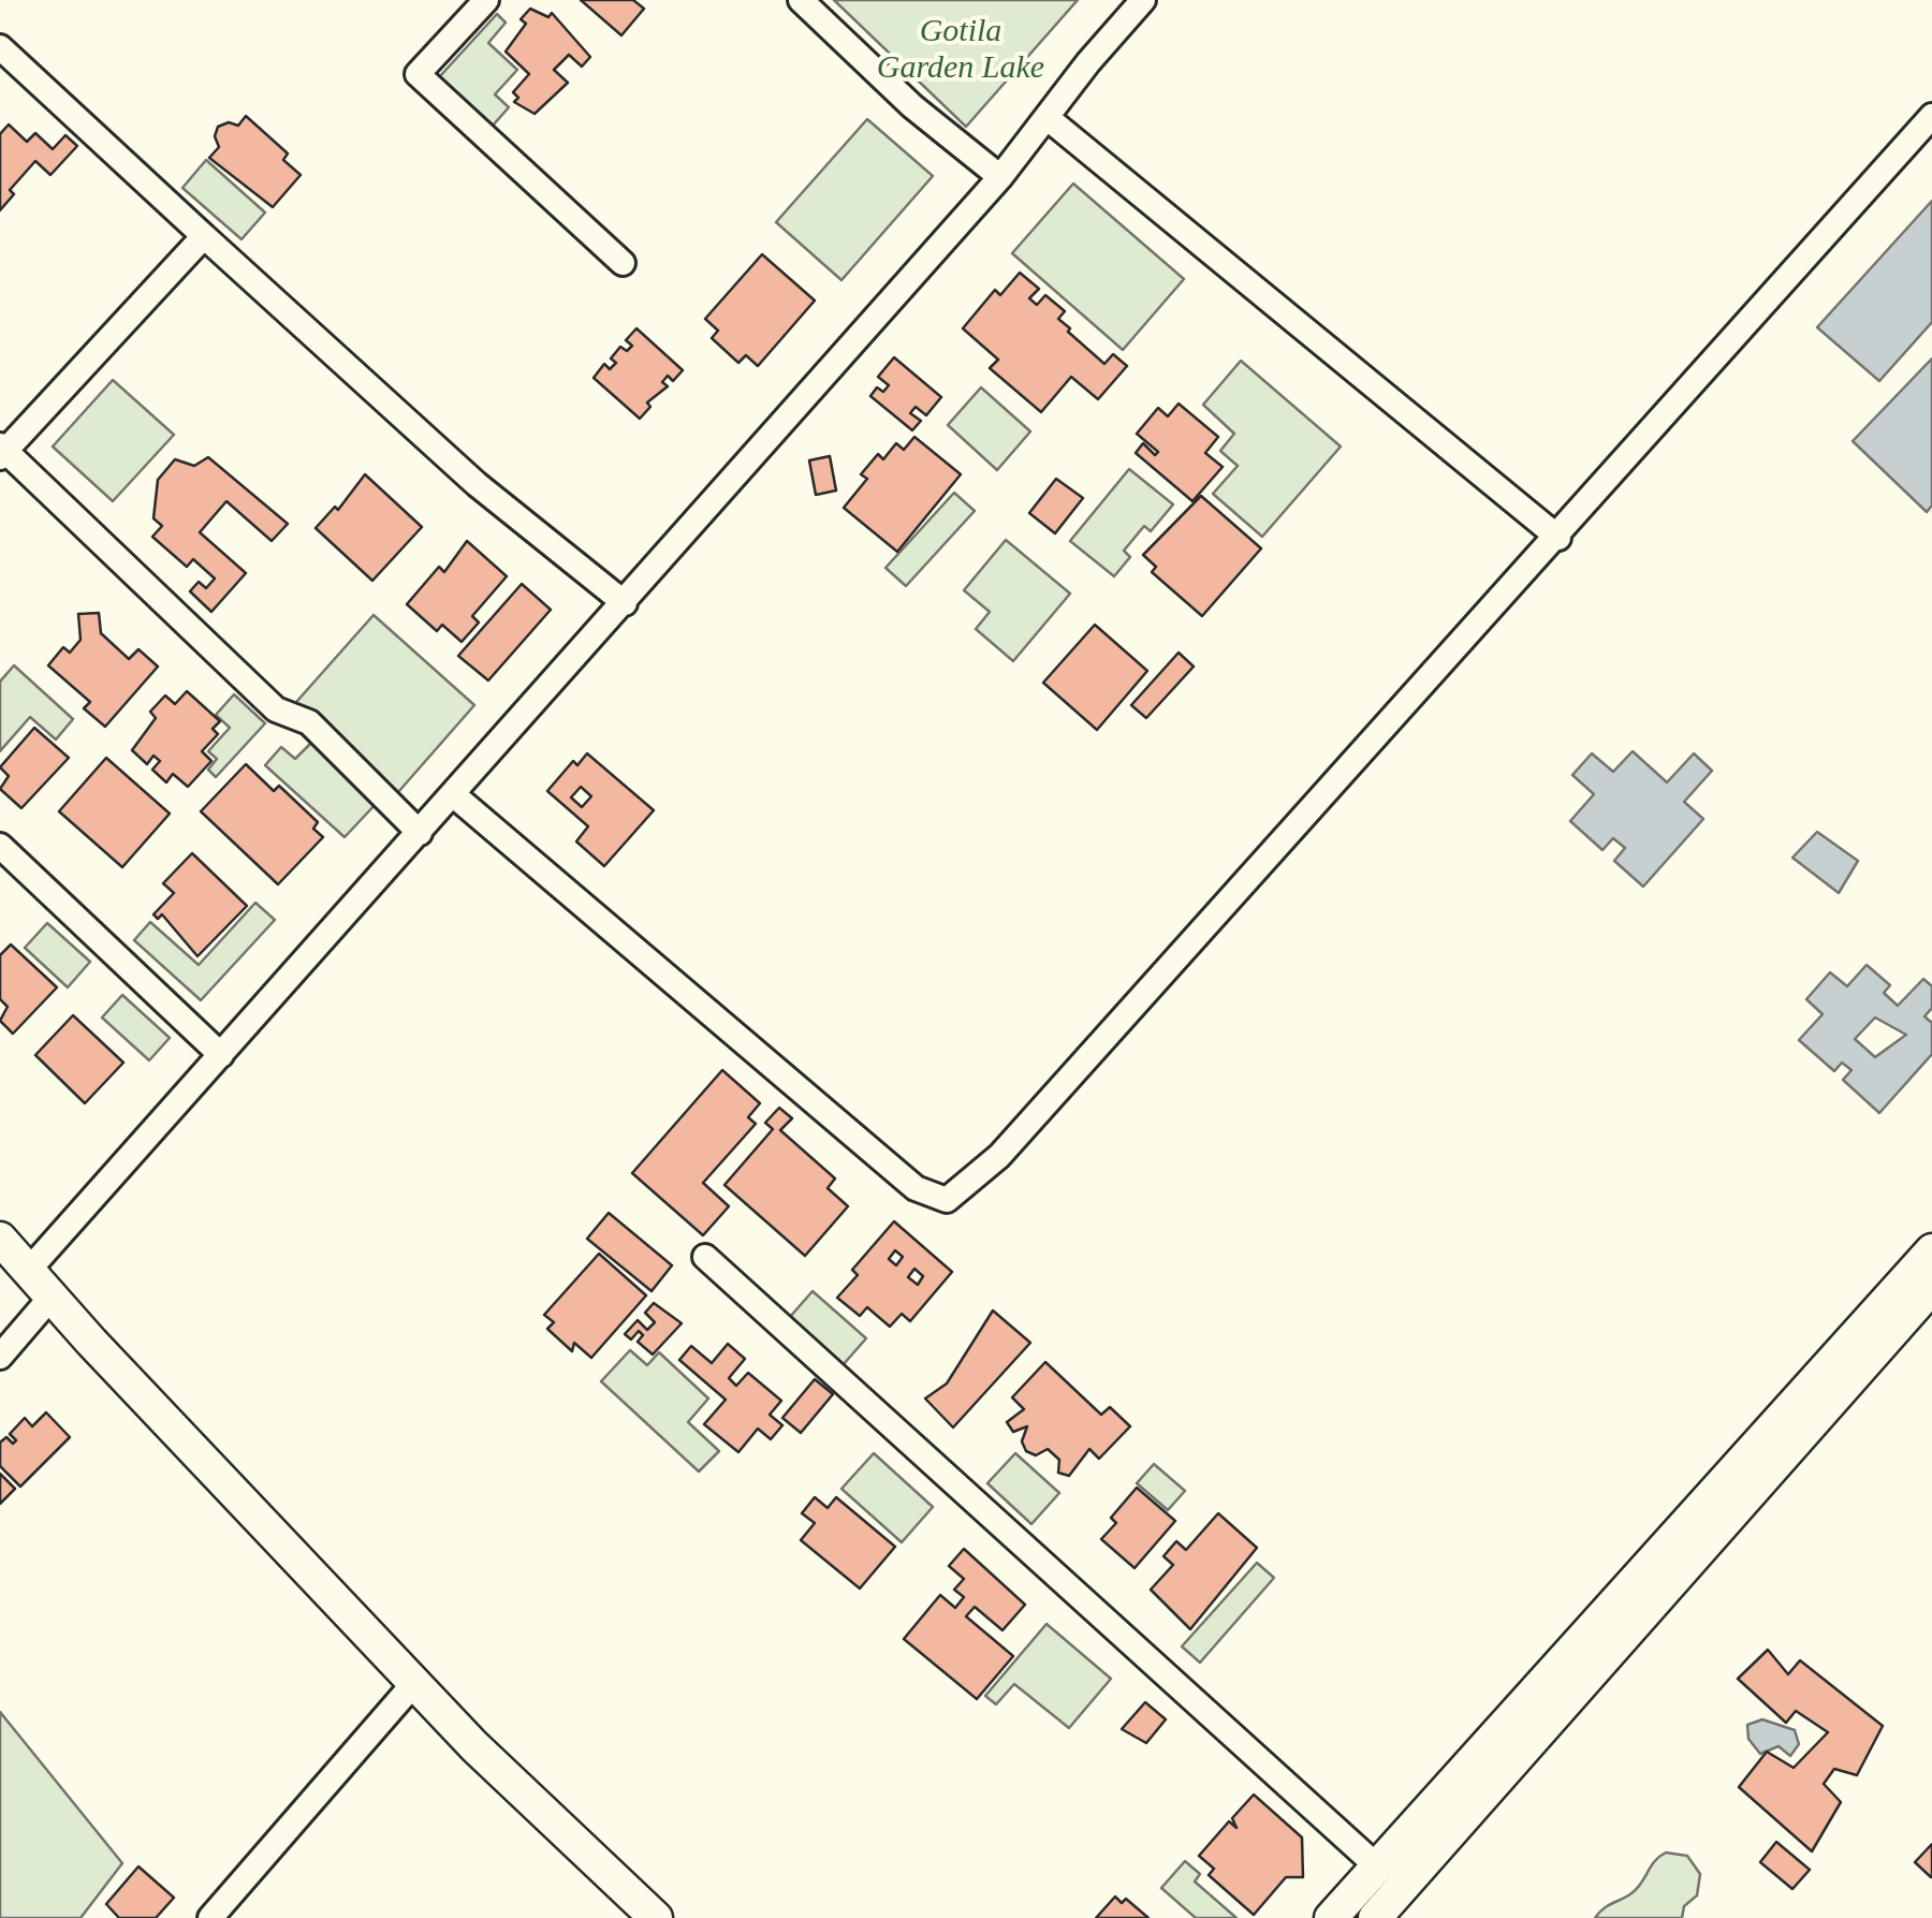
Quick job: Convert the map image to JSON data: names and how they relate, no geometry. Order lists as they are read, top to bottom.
{
  "parks": ["Gotila Garden Lake"]
}
